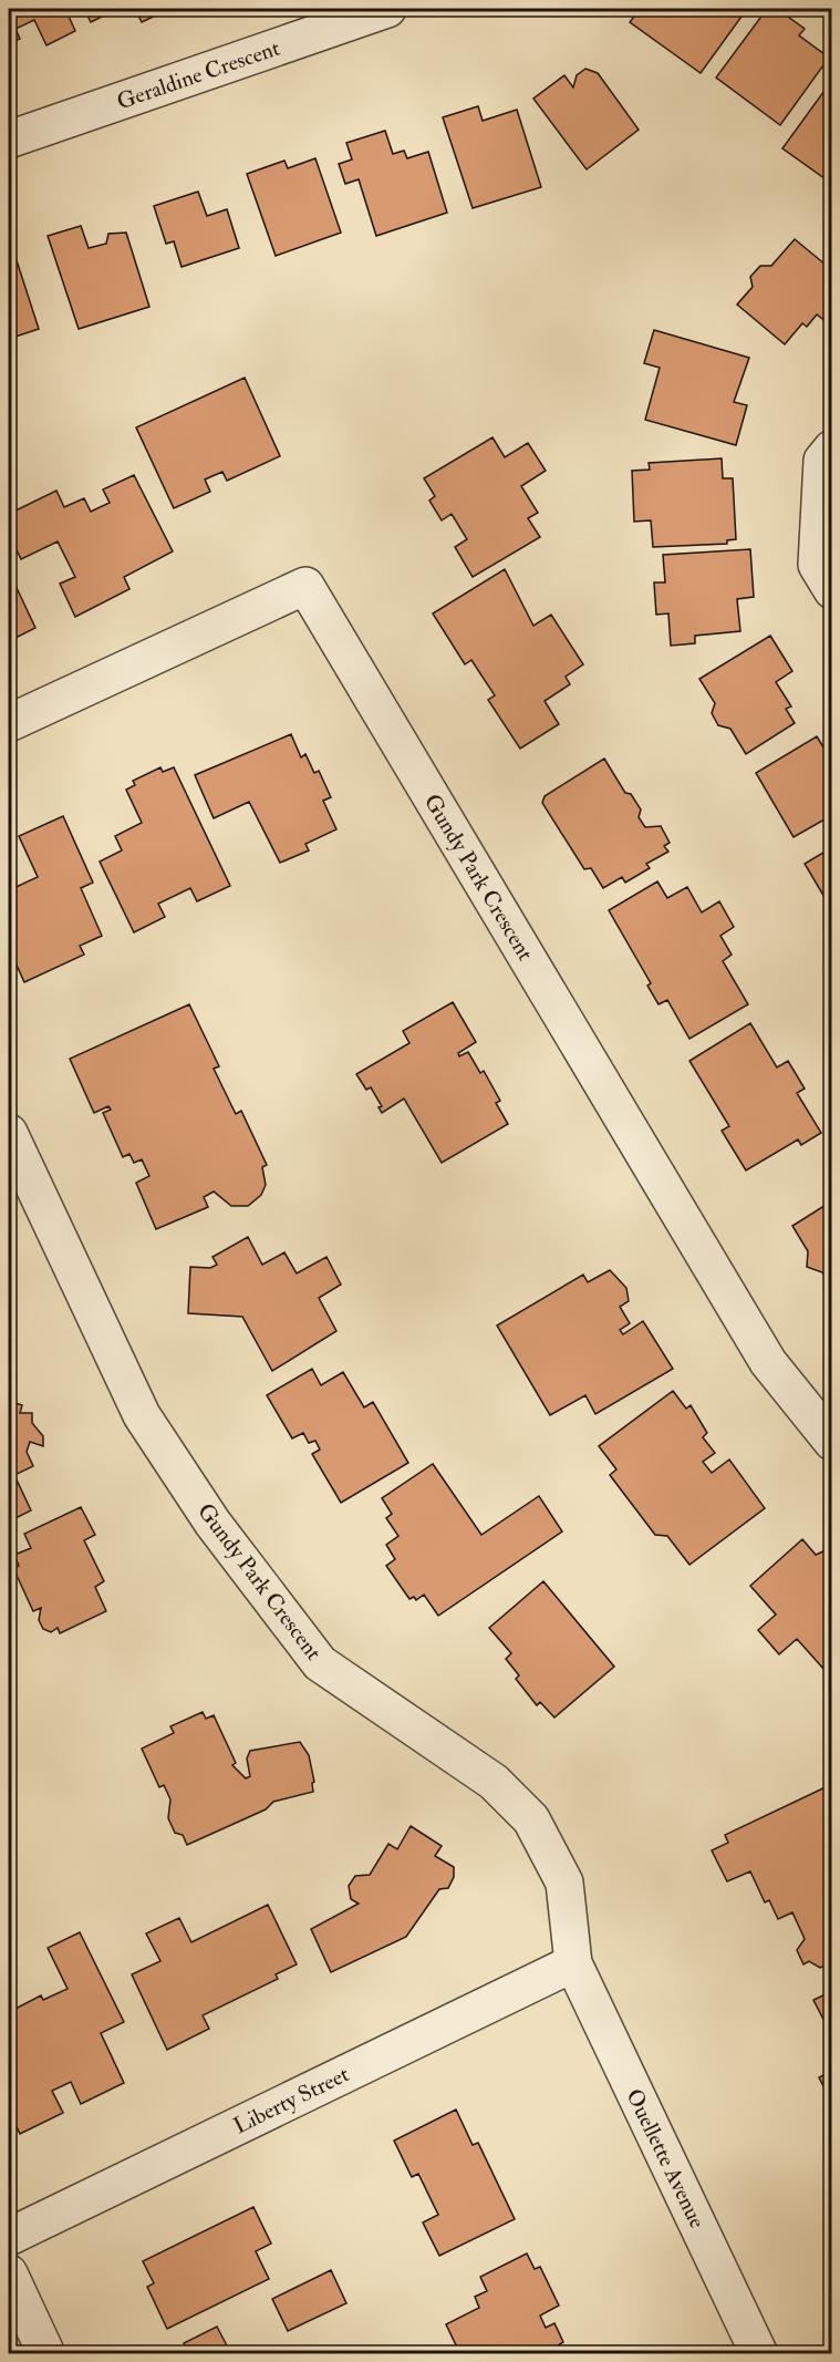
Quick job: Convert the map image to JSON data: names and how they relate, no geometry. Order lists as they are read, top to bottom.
{
  "streets": {
    "street": [
      "Geraldine Crescent",
      "Gundy Park Crescent",
      "Liberty Street",
      "Ouellette Avenue"
    ]
  },
  "crossings": [
    ["Gundy Park Crescent", "Liberty Street"],
    ["Gundy Park Crescent", "Ouellette Avenue"],
    ["Liberty Street", "Ouellette Avenue"]
  ]
}
